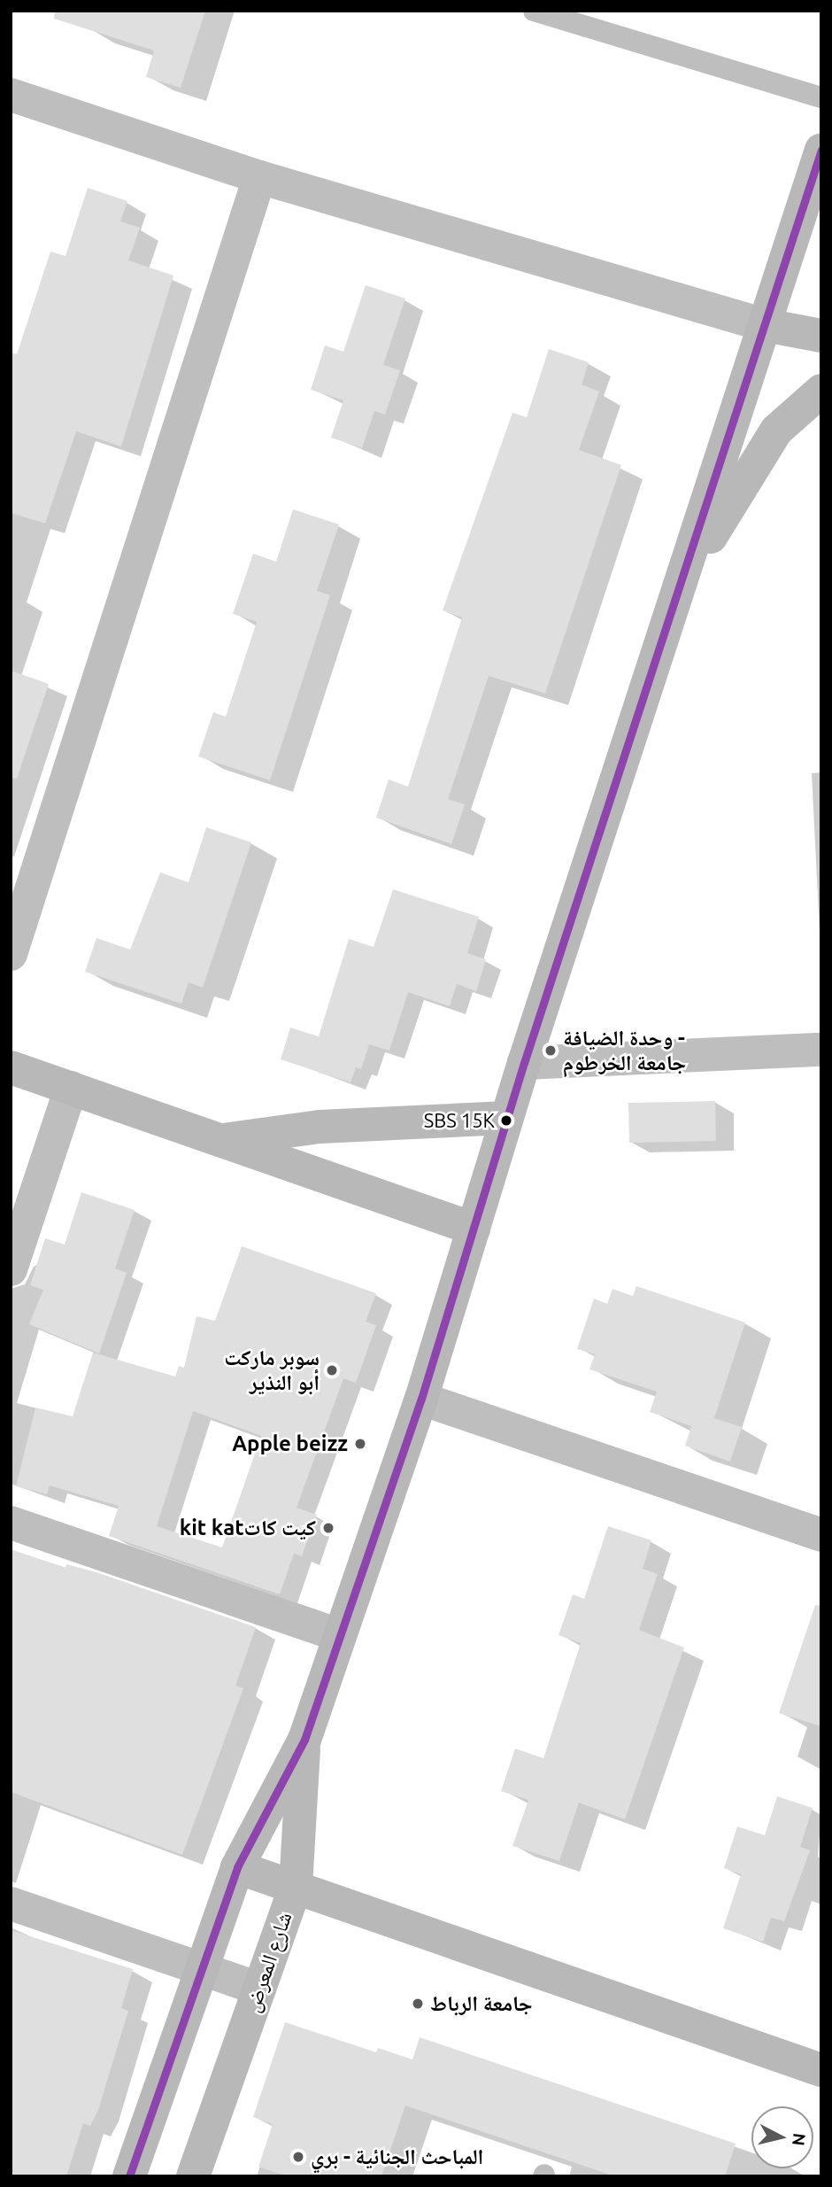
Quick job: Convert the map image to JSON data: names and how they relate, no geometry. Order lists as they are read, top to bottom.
{
  "streets": {
    "main road": ["شارع المعرض"]
  },
  "places": [
    "وحدة الضيافة - جامعة الخرطوم",
    "SBS 15K",
    "سوبر ماركت أبو النذير",
    "Apple beizz",
    "kit katكيت كات",
    "جامعة الرباط",
    "المباحث الجنائية - بري"
  ],
  "north": "right"
}
